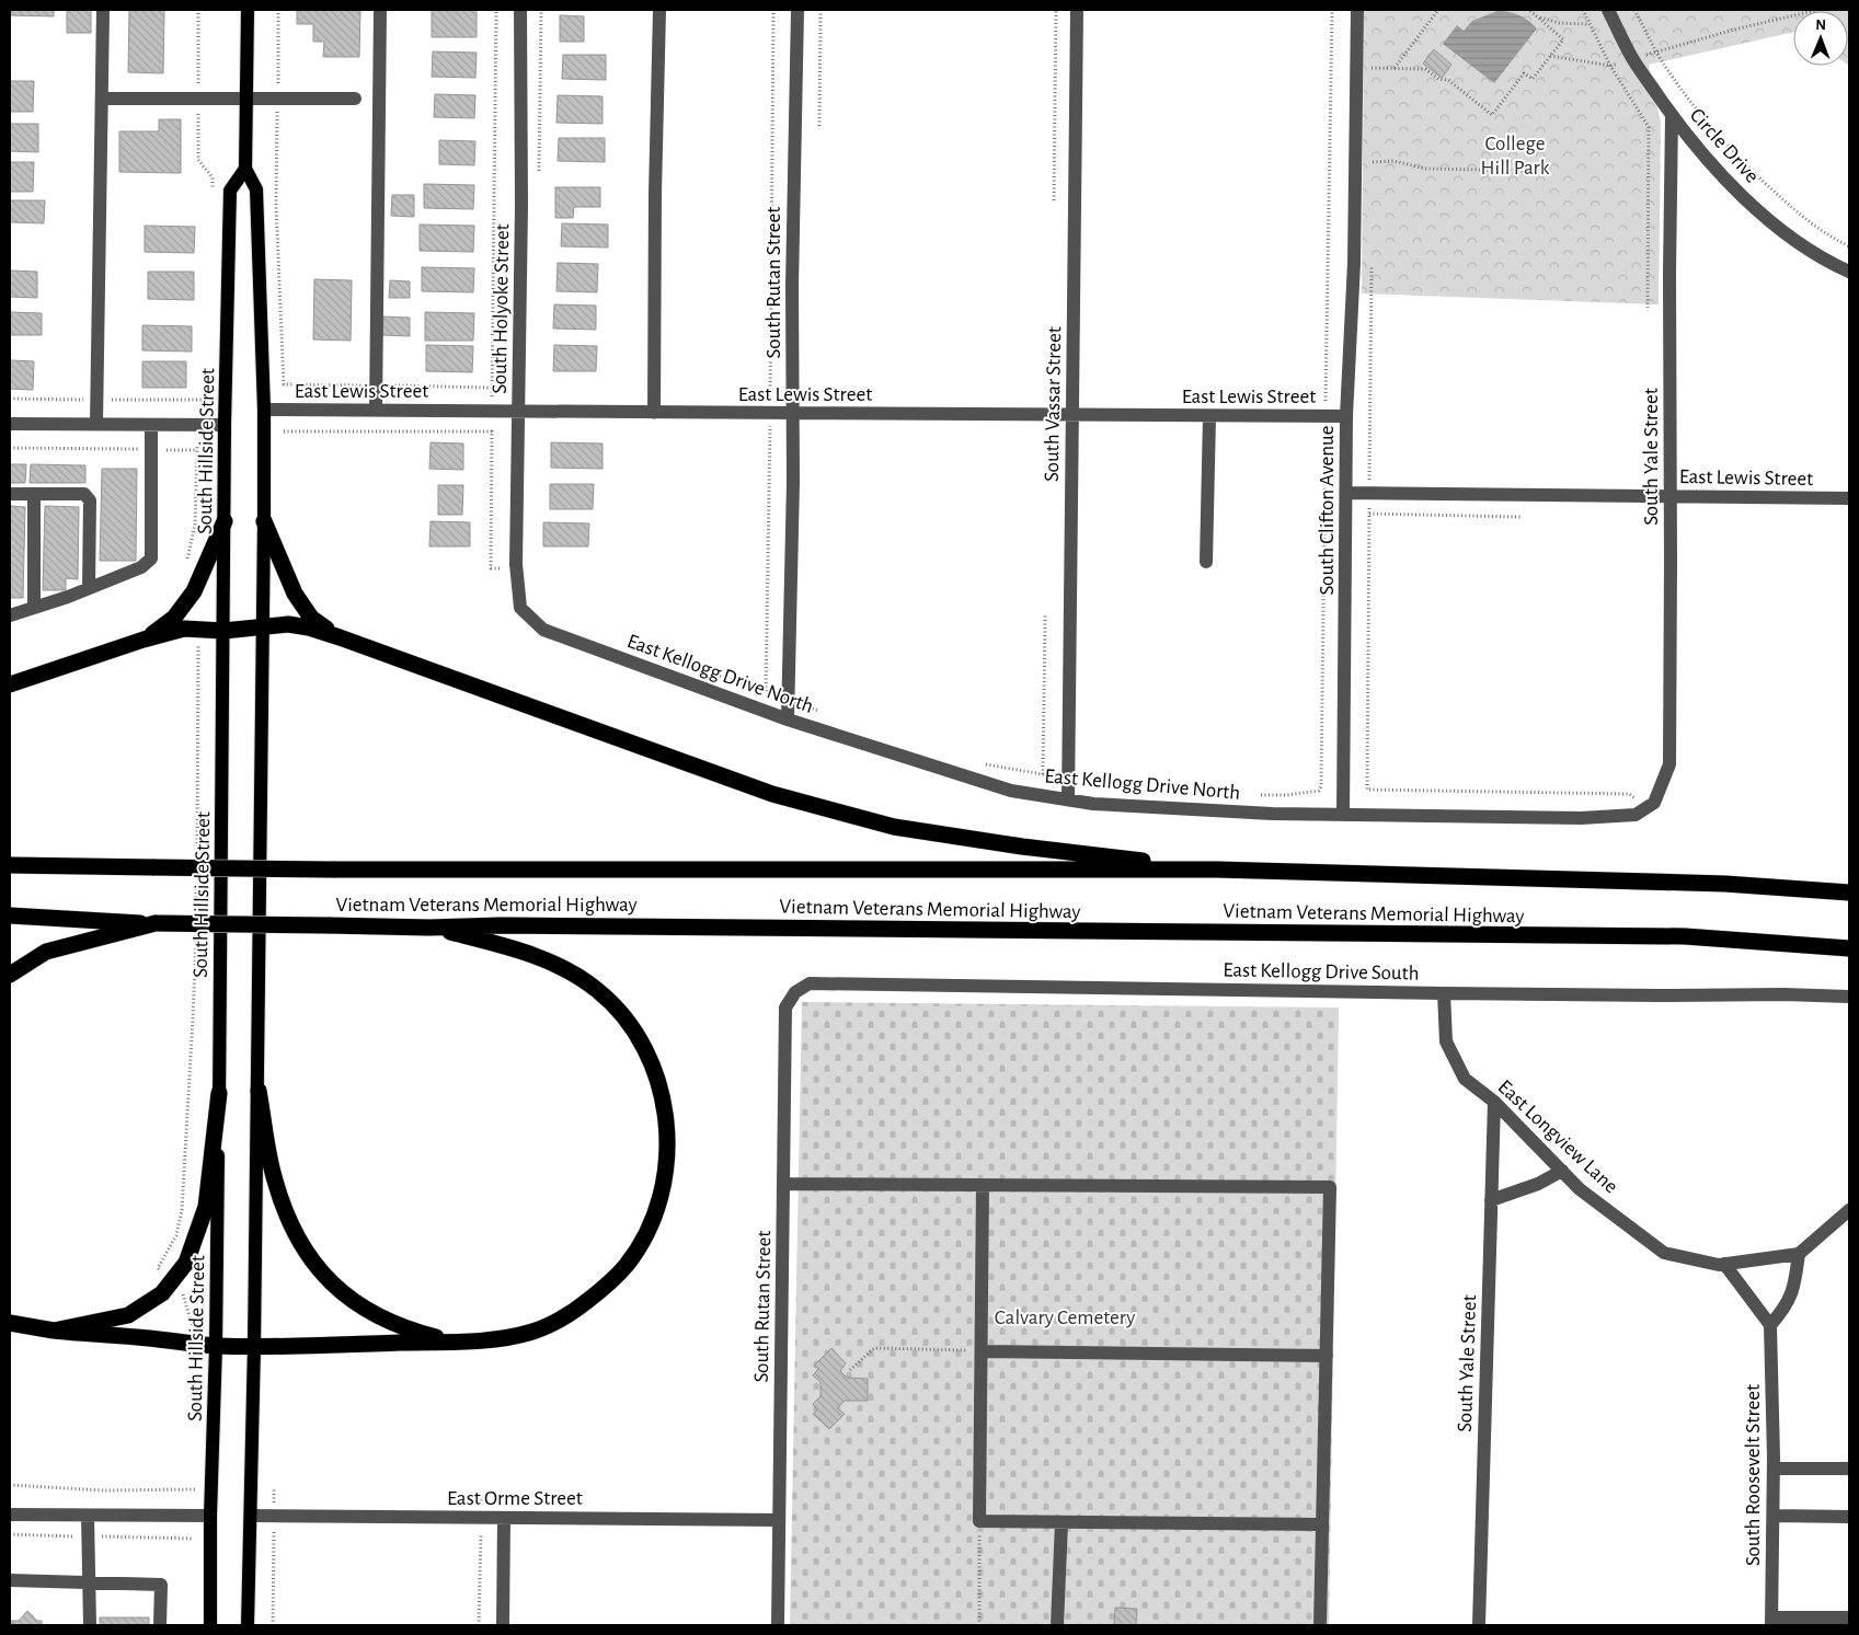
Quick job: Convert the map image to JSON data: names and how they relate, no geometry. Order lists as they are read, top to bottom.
{
  "streets": {
    "highway": ["Vietnam Veterans Memorial Highway"],
    "main road": ["South Hillside Street"],
    "street": [
      "Circle Drive",
      "South Rutan Street",
      "South Holyoke Street",
      "East Lewis Street",
      "South Vassar Street",
      "South Yale Street",
      "South Clifton Avenue",
      "East Kellogg Drive North",
      "East Kellogg Drive South",
      "East Longview Lane",
      "South Roosevelt Street",
      "East Orme Street"
    ]
  },
  "crossings": [
    ["Circle Drive", "South Yale Street"],
    ["South Rutan Street", "East Lewis Street"],
    ["South Rutan Street", "East Kellogg Drive North"],
    ["South Rutan Street", "East Kellogg Drive South"],
    ["South Rutan Street", "East Orme Street"],
    ["South Holyoke Street", "East Lewis Street"],
    ["South Holyoke Street", "East Kellogg Drive North"],
    ["East Lewis Street", "South Vassar Street"],
    ["East Lewis Street", "South Yale Street"],
    ["East Lewis Street", "South Clifton Avenue"],
    ["South Vassar Street", "East Kellogg Drive North"],
    ["South Yale Street", "East Kellogg Drive North"],
    ["South Yale Street", "East Longview Lane"],
    ["South Clifton Avenue", "East Kellogg Drive North"],
    ["East Kellogg Drive South", "East Longview Lane"]
  ],
  "parks": ["College Hill Park", "Calvary Cemetery"],
  "north": "top"
}
